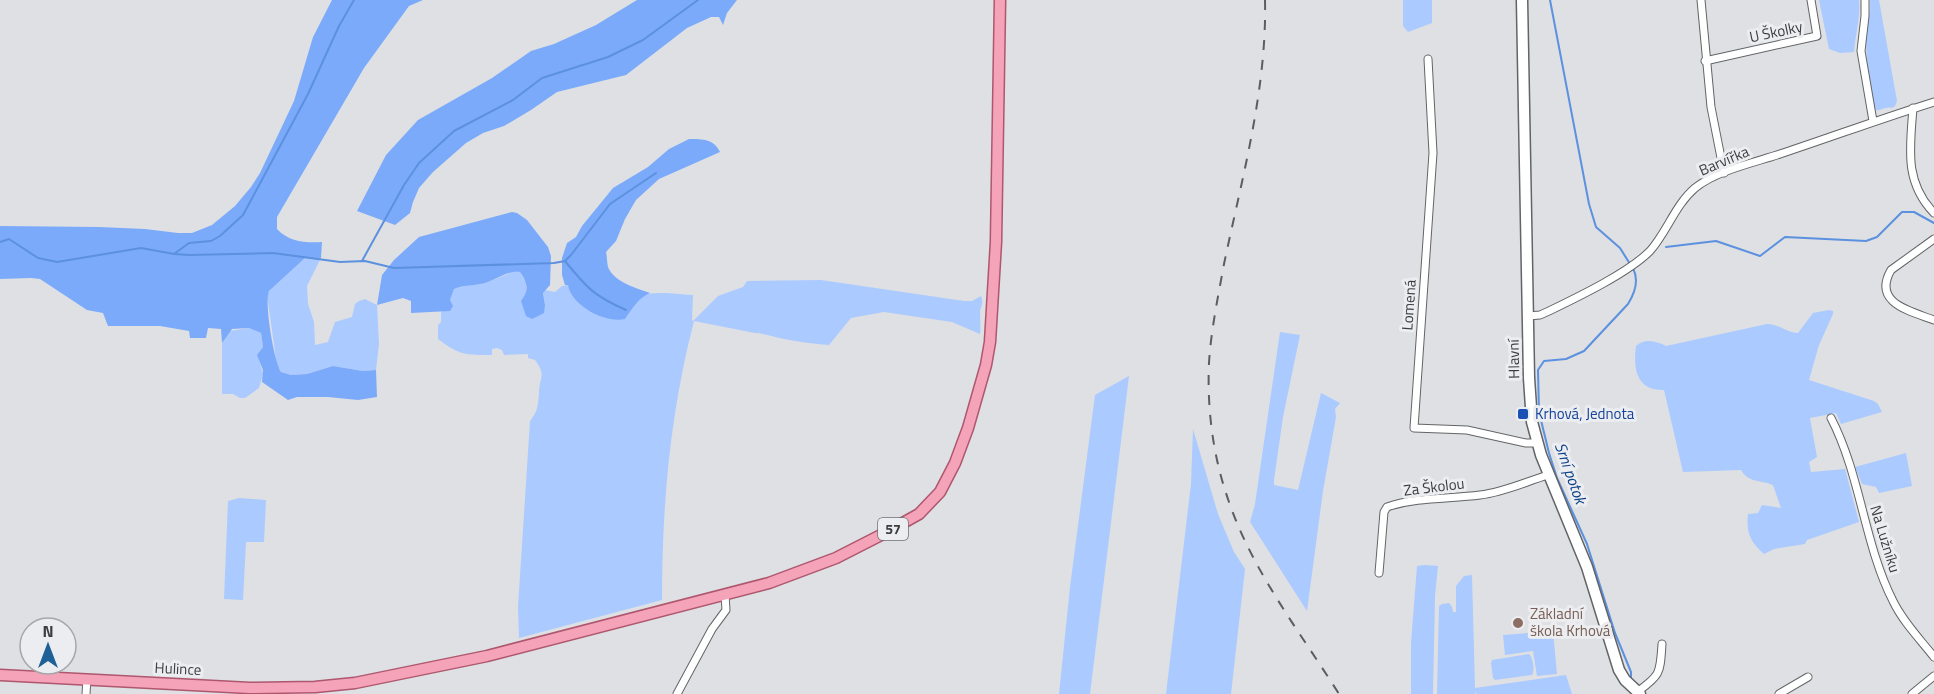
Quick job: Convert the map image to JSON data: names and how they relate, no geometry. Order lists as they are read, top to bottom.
{
  "streets": {
    "main road": ["57", "Hulince"],
    "street": [
      "U Školky",
      "Barvířka",
      "Lomená",
      "Hlavní",
      "Za Školou",
      "Na Lužníku"
    ]
  },
  "crossings": [
    ["Barvířka", "Hlavní"],
    ["Lomená", "Hlavní"],
    ["Hlavní", "Za Školou"],
    ["57", "Hulince"]
  ],
  "water": ["Srní potok"],
  "places": {
    "transit": ["Krhová, Jednota"],
    "other": ["Základní škola Krhová"]
  },
  "north": "top"
}
